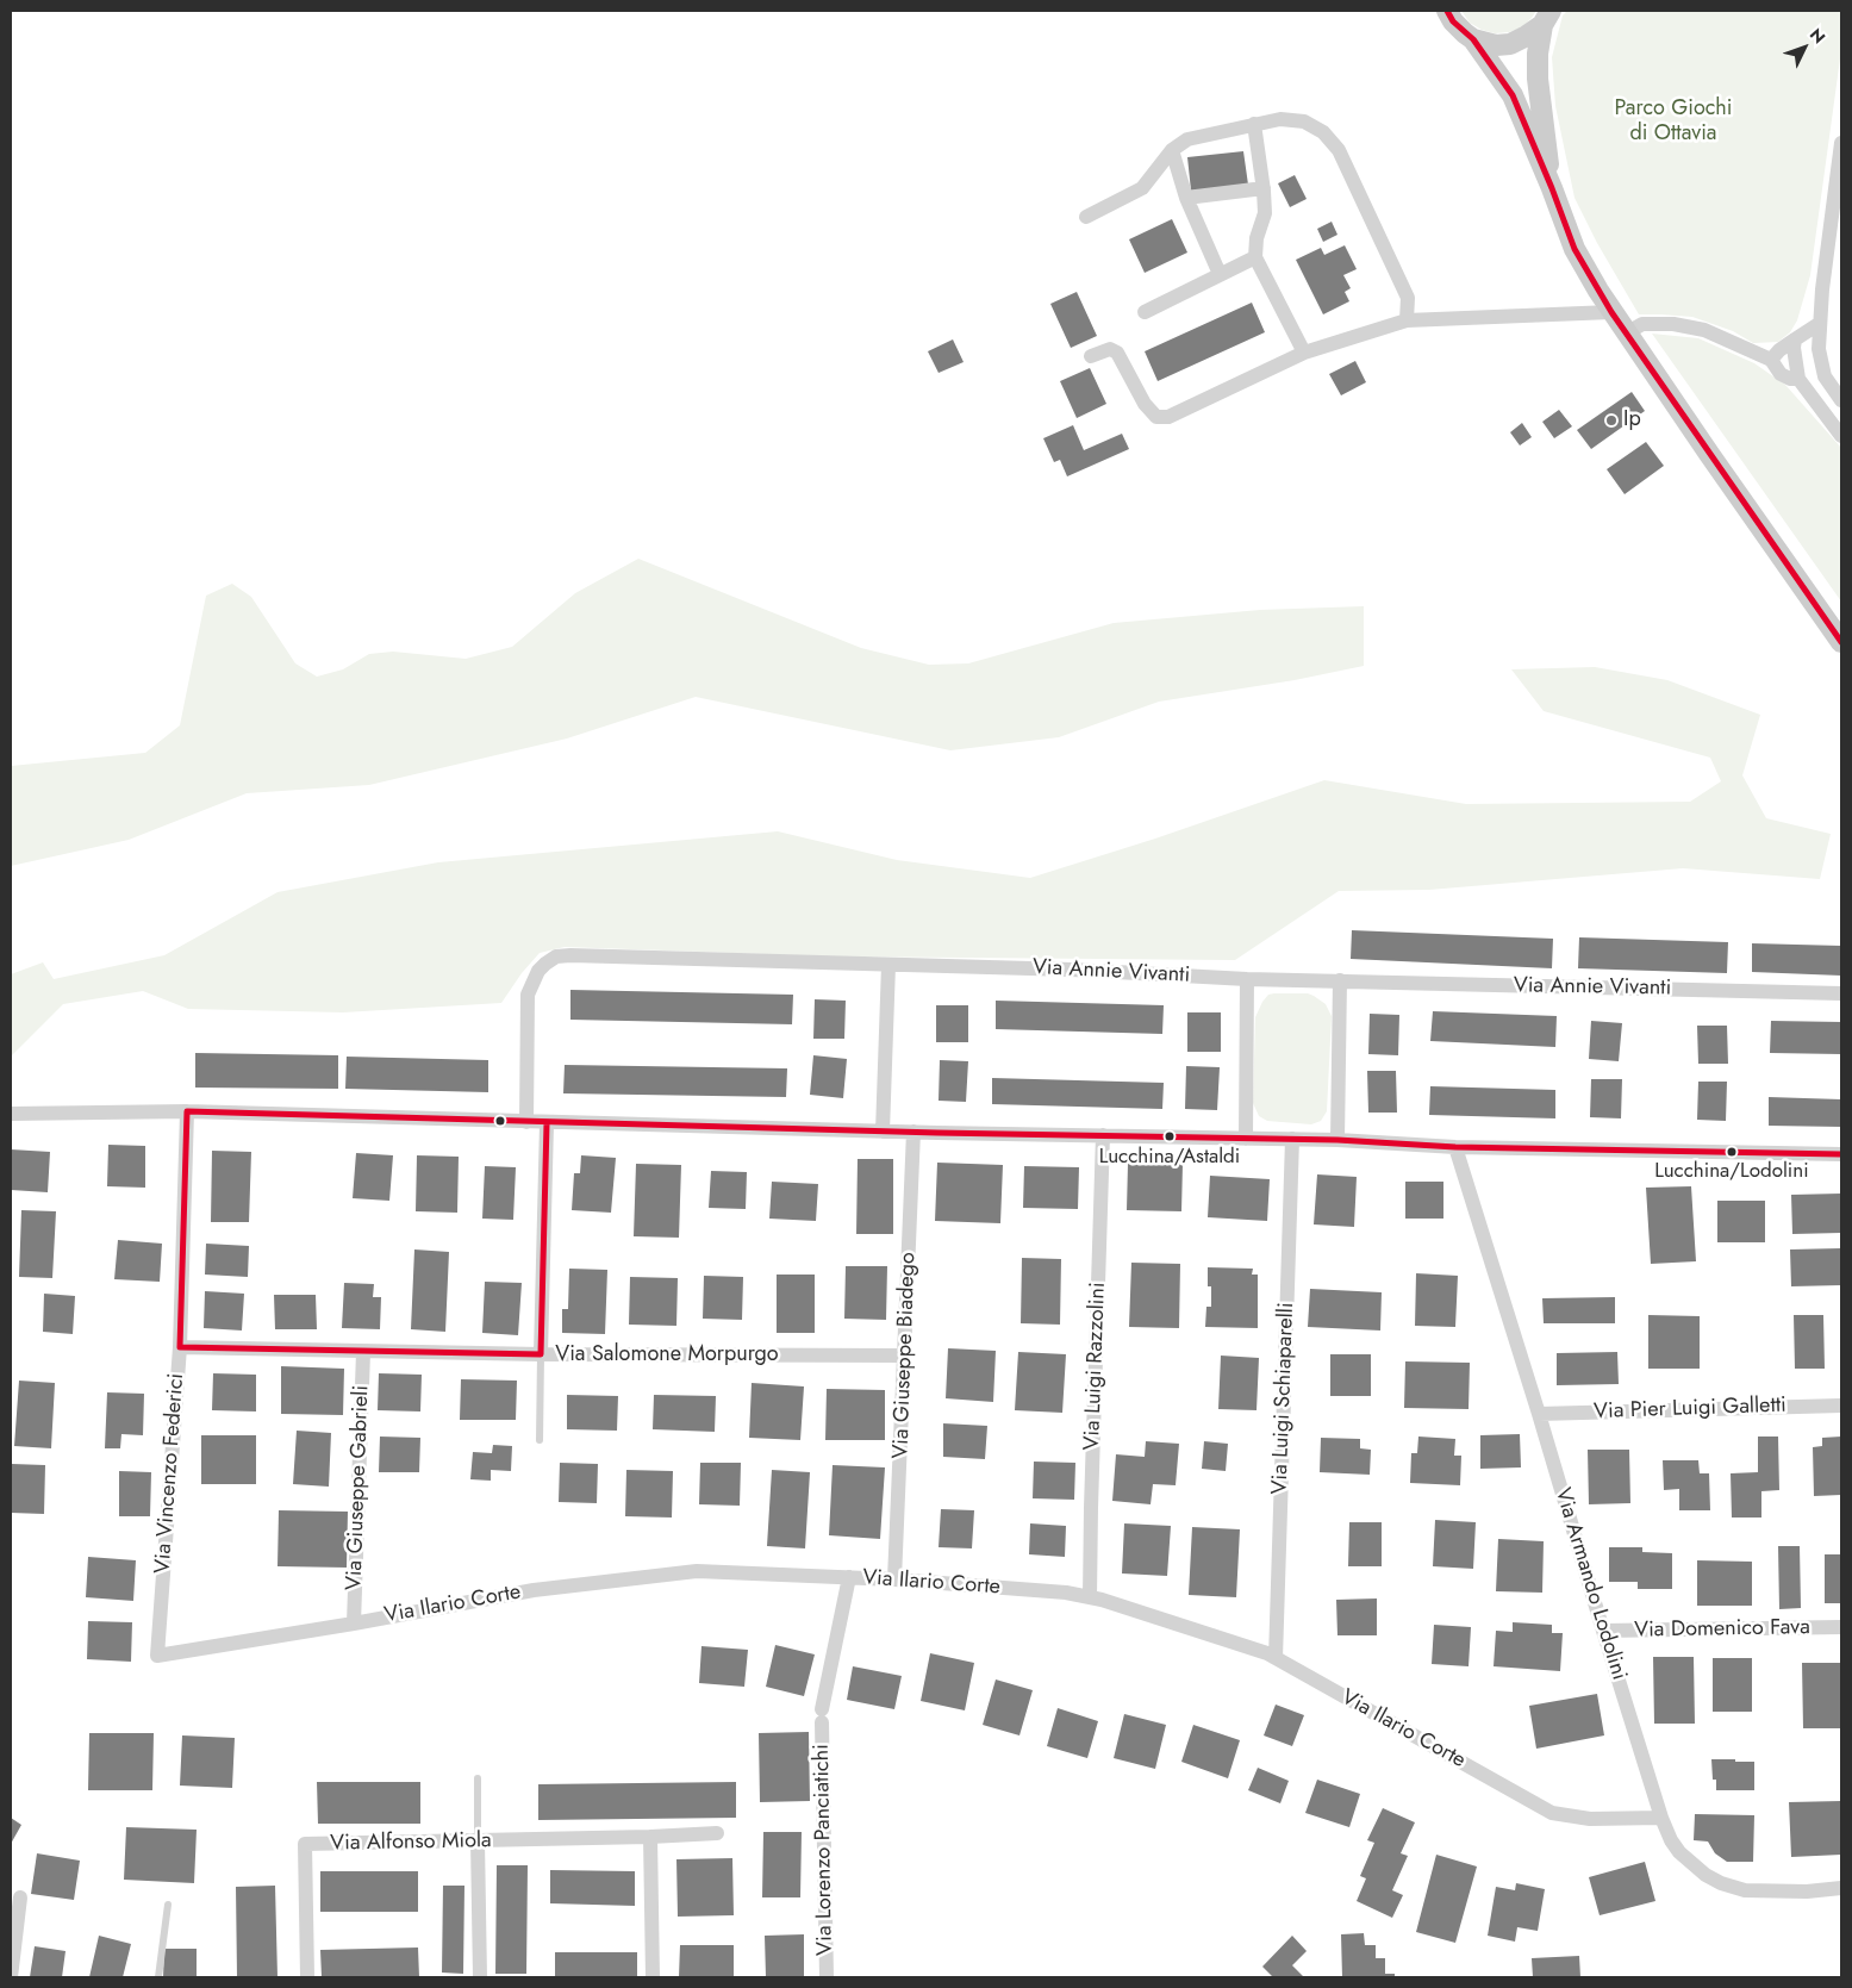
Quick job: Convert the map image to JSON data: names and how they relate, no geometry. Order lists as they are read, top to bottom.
{
  "streets": {
    "street": [
      "Via Annie Vivanti",
      "Via Salomone Morpurgo",
      "Via Giuseppe Biadego",
      "Via Luigi Razzolini",
      "Via Luigi Schiaparelli",
      "Via Pier Luigi Galletti",
      "Via Vincenzo Federici",
      "Via Giuseppe Gabrieli",
      "Via Ilario Corte",
      "Via Armando Lodolini",
      "Via Domenico Fava",
      "Via Alfonso Miola",
      "Via Lorenzo Panciatichi"
    ]
  },
  "crossings": [
    ["Via Salomone Morpurgo", "Via Giuseppe Biadego"],
    ["Via Salomone Morpurgo", "Via Vincenzo Federici"],
    ["Via Salomone Morpurgo", "Via Giuseppe Gabrieli"],
    ["Via Giuseppe Biadego", "Via Ilario Corte"],
    ["Via Luigi Razzolini", "Via Ilario Corte"],
    ["Via Luigi Schiaparelli", "Via Ilario Corte"],
    ["Via Pier Luigi Galletti", "Via Armando Lodolini"],
    ["Via Vincenzo Federici", "Via Ilario Corte"],
    ["Via Giuseppe Gabrieli", "Via Ilario Corte"],
    ["Via Ilario Corte", "Via Armando Lodolini"],
    ["Via Ilario Corte", "Via Lorenzo Panciatichi"],
    ["Via Armando Lodolini", "Via Domenico Fava"]
  ],
  "parks": ["Parco Giochi di Ottavia"],
  "places": ["Ip", "Lucchina/Astaldi", "Lucchina/Lodolini"],
  "north": "top right"
}
